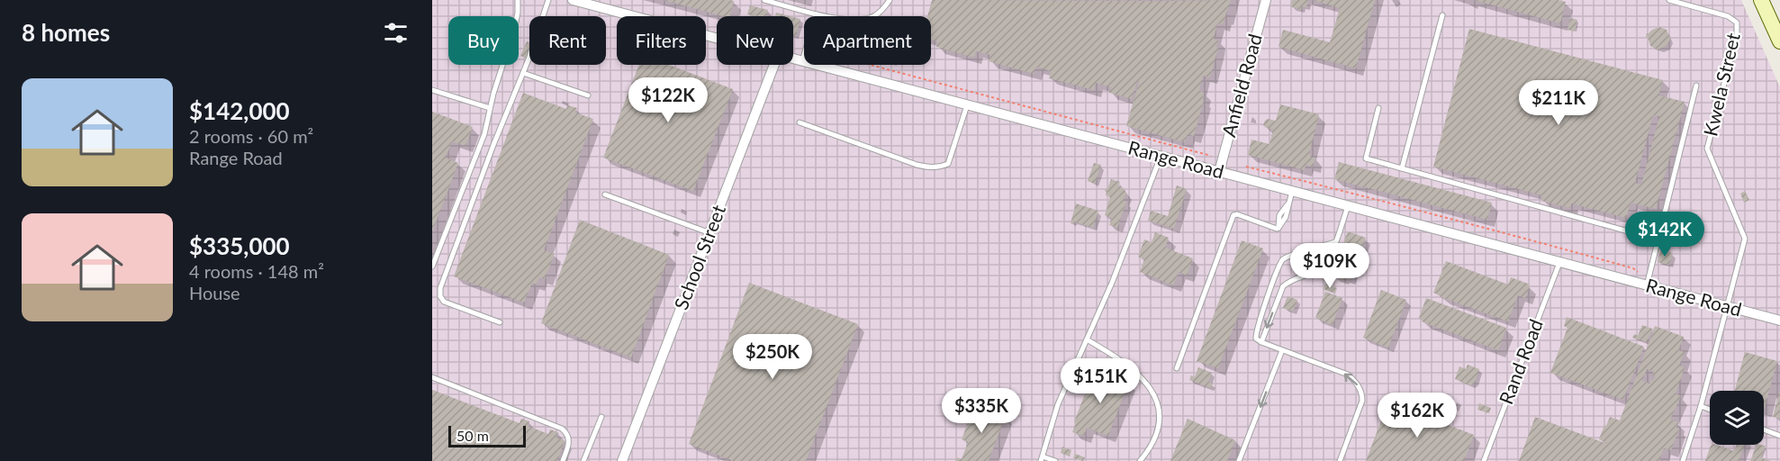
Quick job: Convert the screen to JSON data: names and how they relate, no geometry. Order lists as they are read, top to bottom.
{
  "streets": {
    "street": ["Anfield Road", "Range Road", "School Street"],
    "lane": ["Kwela Street", "Rand Road"]
  },
  "crossings": [
    ["Kwela Street", "Range Road"],
    ["Anfield Road", "Range Road"],
    ["Range Road", "Rand Road"]
  ],
  "scale_bar": "50 m",
  "page": {
    "heading": "8 homes",
    "chip": [
      "Buy",
      "Rent",
      "Filters",
      "New",
      "Apartment"
    ],
    "list": [
      {
        "name": "$142,000",
        "note": "2 rooms · 60 m² · Range Road"
      },
      {
        "name": "$335,000",
        "note": "4 rooms · 148 m² · House"
      }
    ],
    "price": [
      "$122K",
      "$211K",
      "$142K",
      "$109K",
      "$250K",
      "$151K",
      "$335K",
      "$162K"
    ],
    "scale": "50 m"
  }
}
